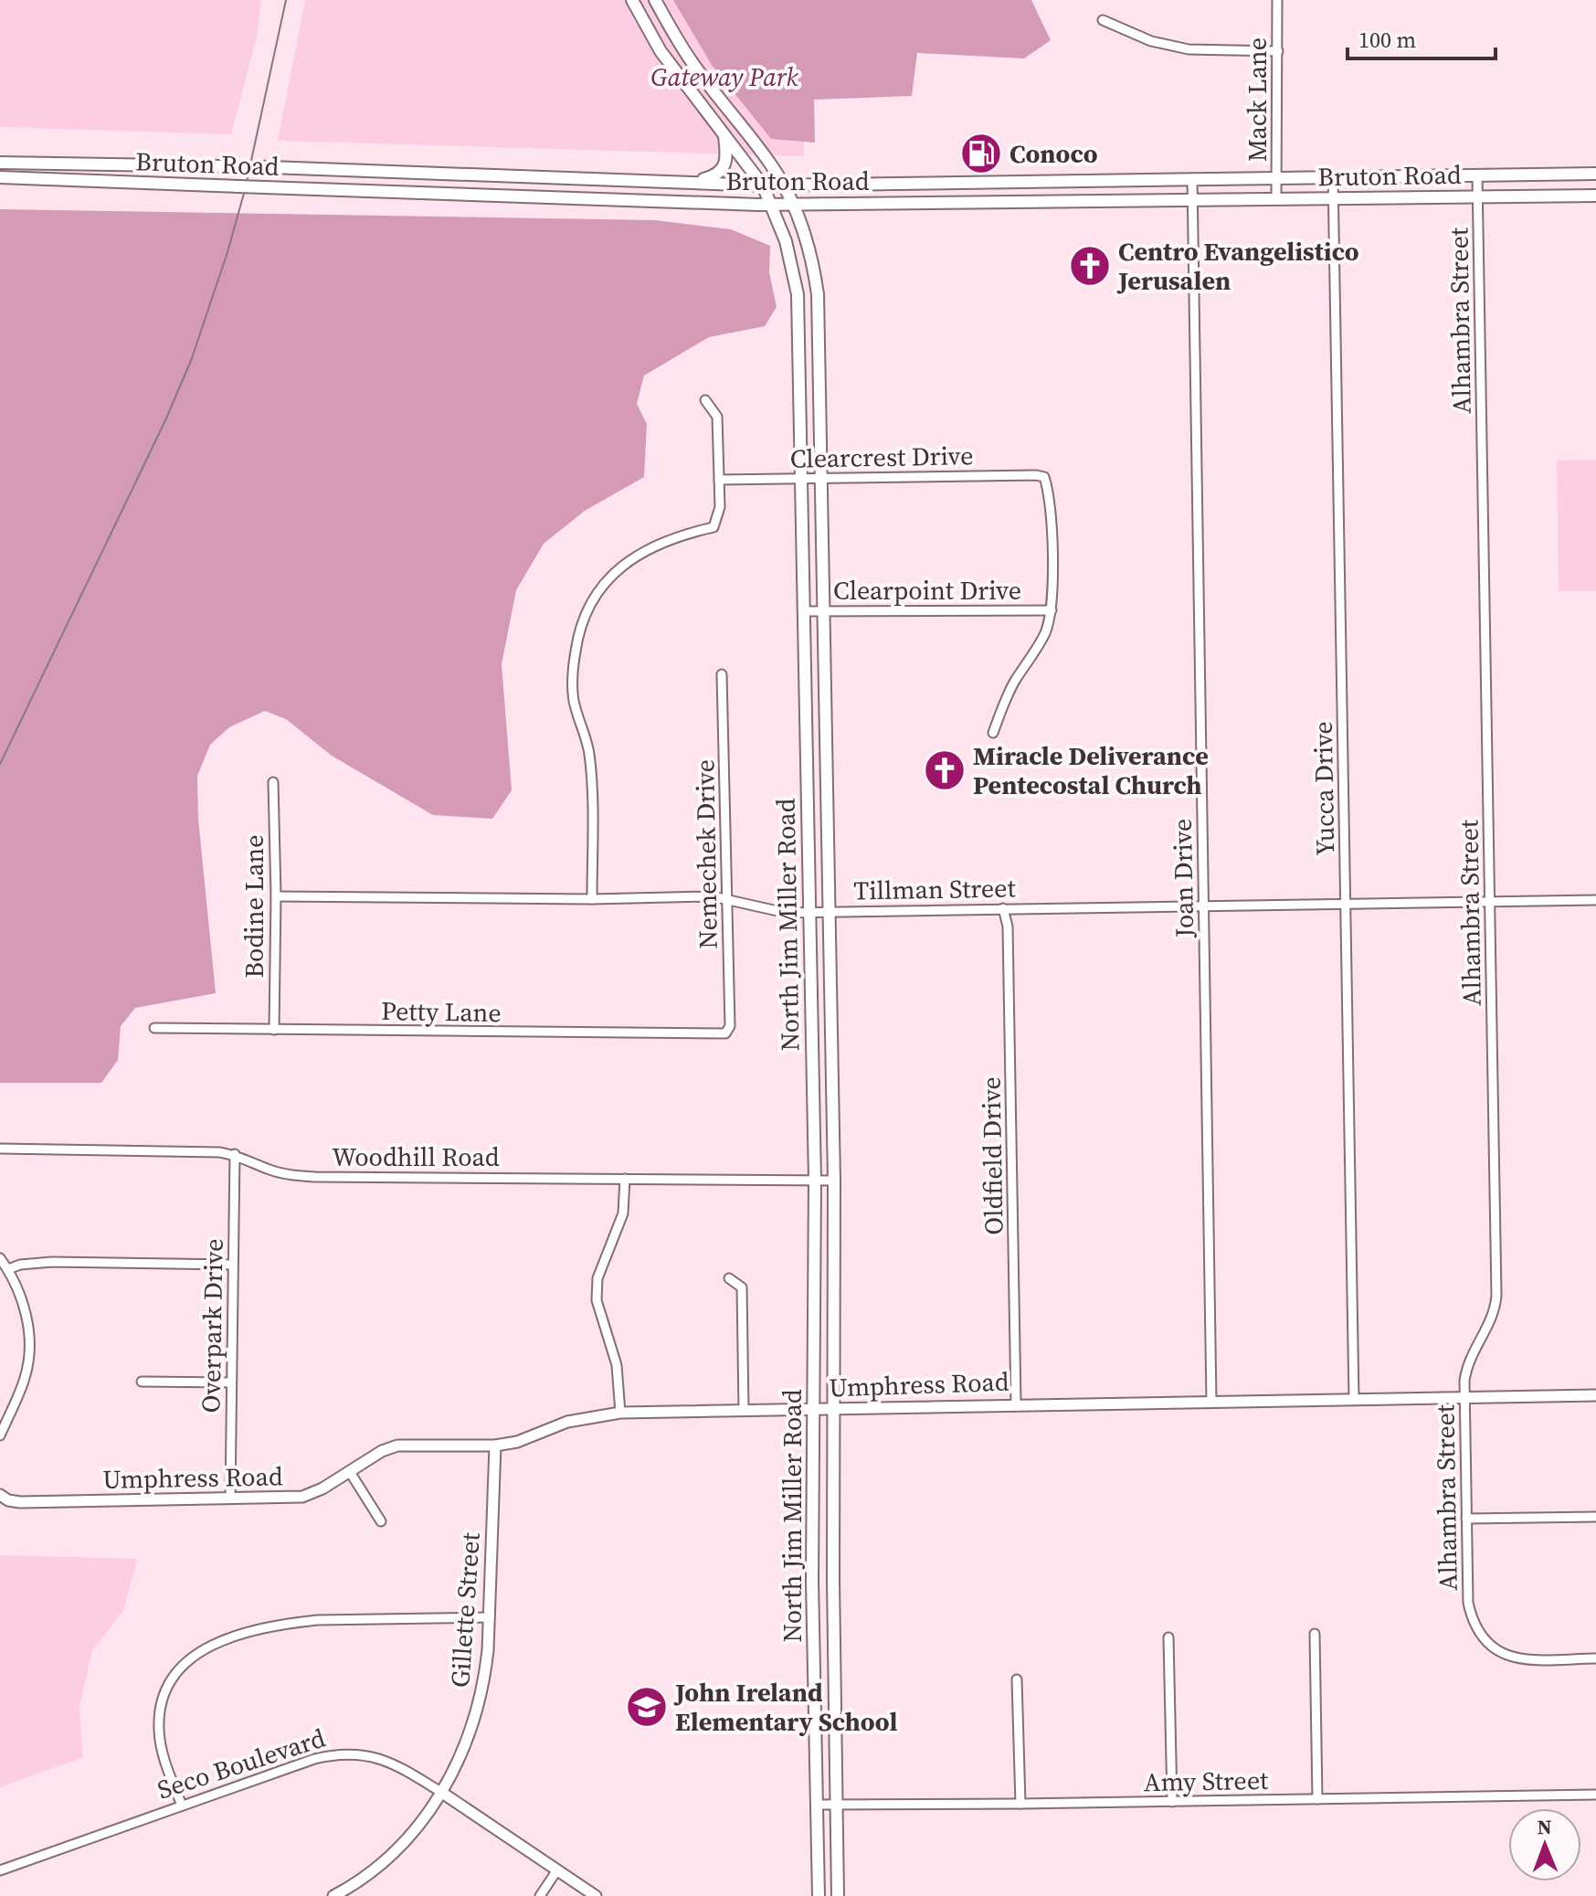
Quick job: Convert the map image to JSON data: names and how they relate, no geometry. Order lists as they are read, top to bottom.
{
  "streets": {
    "main road": ["Bruton Road", "North Jim Miller Road"],
    "street": [
      "Mack Lane",
      "Alhambra Street",
      "Clearcrest Drive",
      "Clearpoint Drive",
      "Yucca Drive",
      "Nemechek Drive",
      "Joan Drive",
      "Tillman Street",
      "Bodine Lane",
      "Petty Lane",
      "Oldfield Drive",
      "Woodhill Road",
      "Overpark Drive",
      "Umphress Road",
      "Gillette Street",
      "Seco Boulevard",
      "Amy Street"
    ]
  },
  "crossings": [
    ["Mack Lane", "Bruton Road"],
    ["Bruton Road", "Alhambra Street"],
    ["Bruton Road", "Yucca Drive"],
    ["Bruton Road", "Joan Drive"],
    ["Bruton Road", "North Jim Miller Road"],
    ["Alhambra Street", "Tillman Street"],
    ["Alhambra Street", "Umphress Road"],
    ["Clearcrest Drive", "Clearpoint Drive"],
    ["Clearcrest Drive", "North Jim Miller Road"],
    ["Clearpoint Drive", "North Jim Miller Road"],
    ["Yucca Drive", "Tillman Street"],
    ["Yucca Drive", "Umphress Road"],
    ["Nemechek Drive", "Tillman Street"],
    ["Nemechek Drive", "Petty Lane"],
    ["Joan Drive", "Tillman Street"],
    ["Joan Drive", "Umphress Road"],
    ["Tillman Street", "Bodine Lane"],
    ["Tillman Street", "North Jim Miller Road"],
    ["Tillman Street", "Oldfield Drive"],
    ["Bodine Lane", "Petty Lane"],
    ["North Jim Miller Road", "Woodhill Road"],
    ["North Jim Miller Road", "Umphress Road"],
    ["North Jim Miller Road", "Amy Street"],
    ["Oldfield Drive", "Umphress Road"],
    ["Woodhill Road", "Overpark Drive"],
    ["Overpark Drive", "Umphress Road"],
    ["Umphress Road", "Gillette Street"],
    ["Gillette Street", "Seco Boulevard"]
  ],
  "parks": ["Gateway Park"],
  "places": {
    "fuel station": ["Conoco"],
    "church": ["Centro Evangelistico Jerusalen", "Miracle Deliverance Pentecostal Church"],
    "school or university": ["John Ireland Elementary School"]
  },
  "scale_bar": "100 m",
  "north": "top"
}
